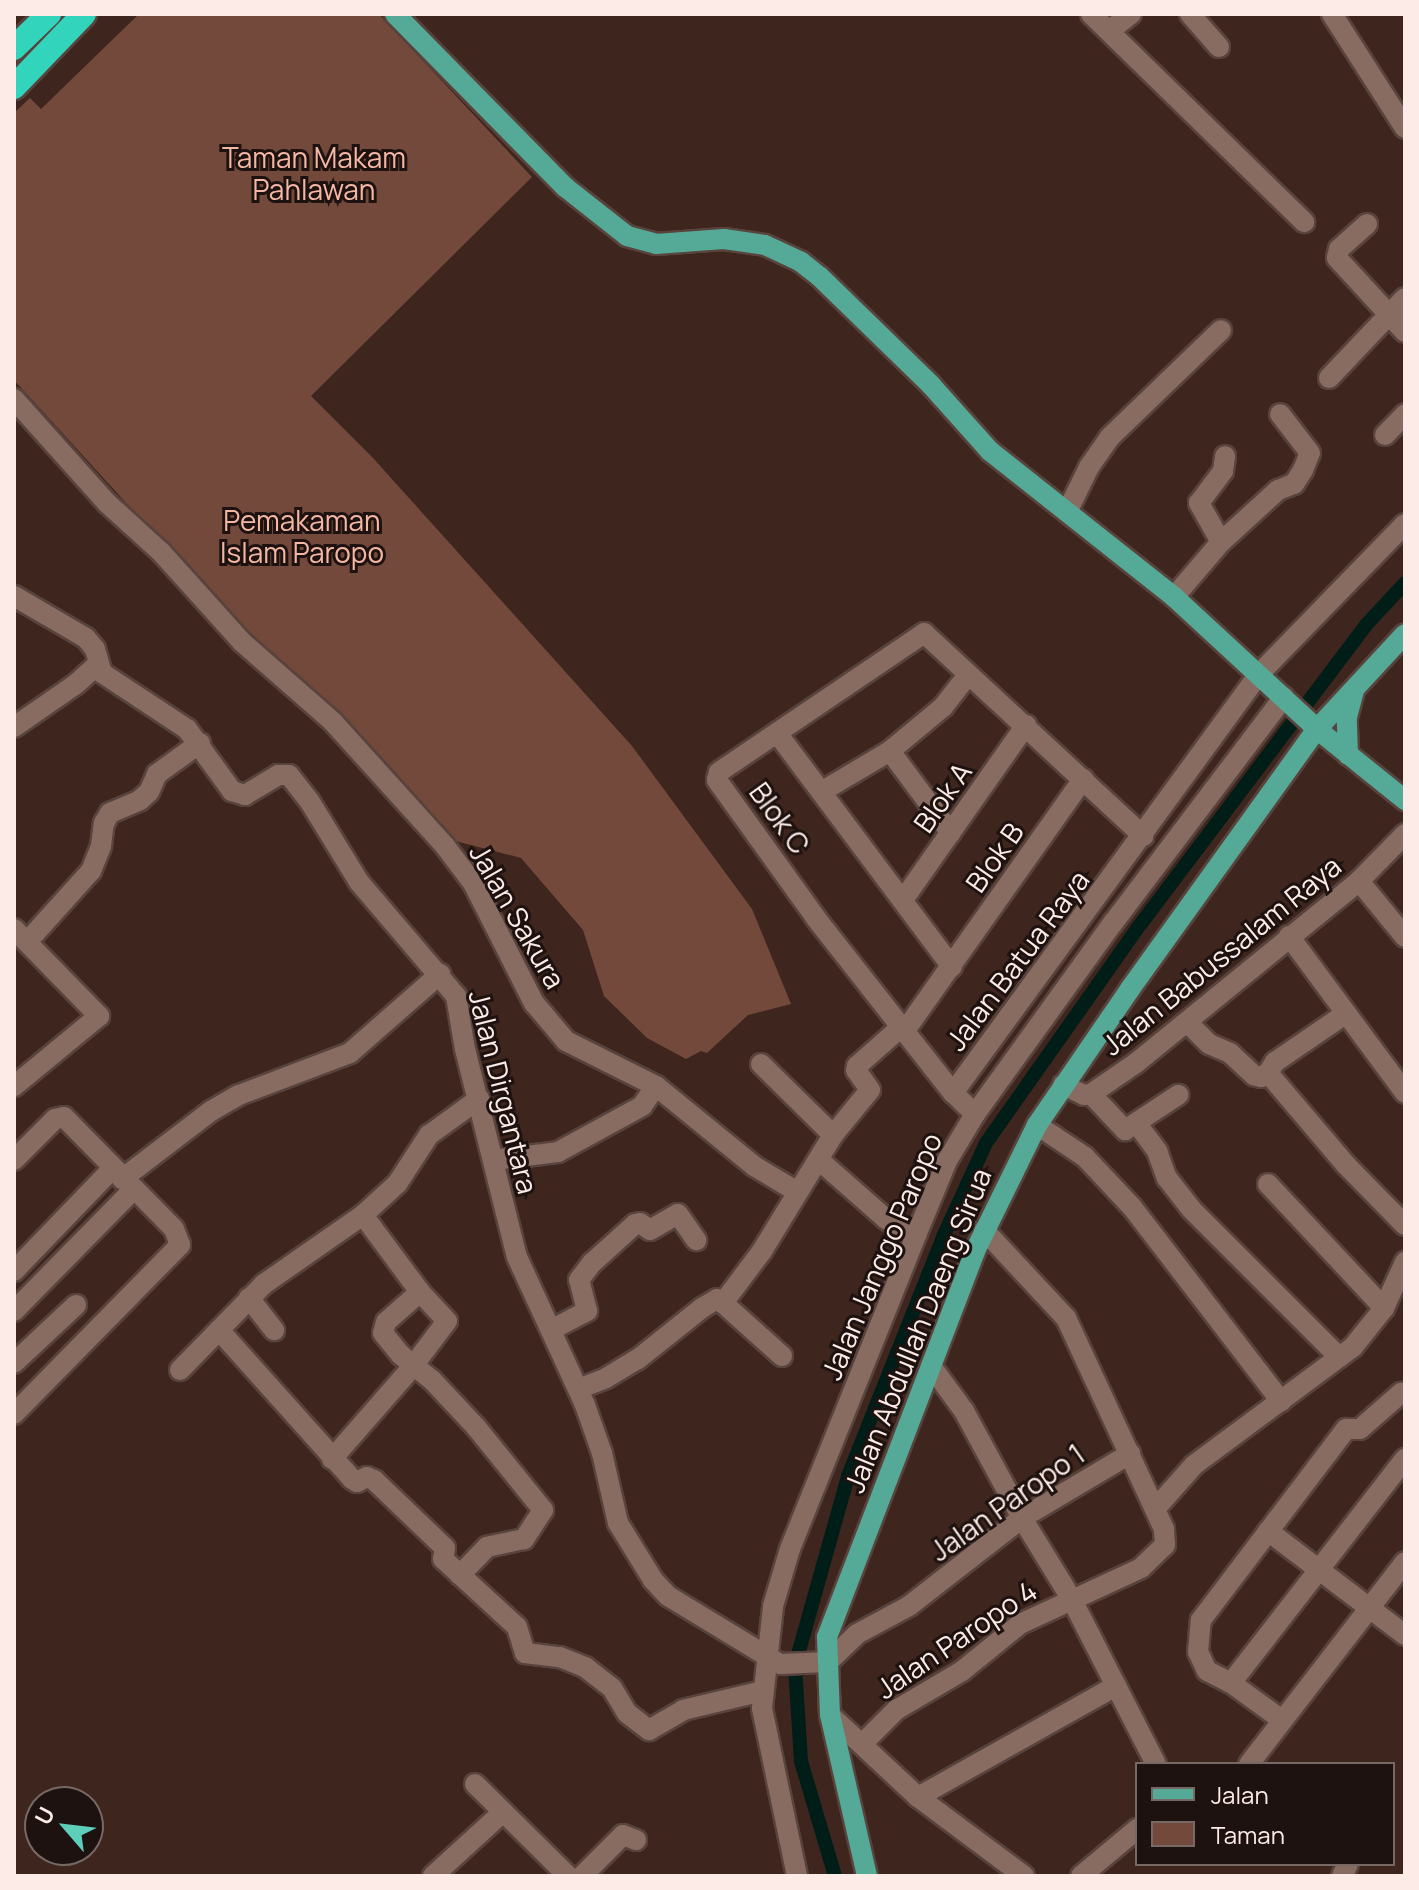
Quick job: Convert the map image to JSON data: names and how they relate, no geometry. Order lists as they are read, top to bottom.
{
  "streets": {
    "main road": ["Jalan Abdullah Daeng Sirua"],
    "street": [
      "Blok A",
      "Blok C",
      "Blok B",
      "Jalan Sakura",
      "Jalan Babussalam Raya",
      "Jalan Batua Raya",
      "Jalan Dirgantara",
      "Jalan Janggo Paropo",
      "Jalan Paropo 1",
      "Jalan Paropo 4"
    ]
  },
  "crossings": [
    ["Blok C", "Blok B"],
    ["Blok C", "Jalan Batua Raya"],
    ["Jalan Babussalam Raya", "Jalan Abdullah Daeng Sirua"],
    ["Jalan Batua Raya", "Jalan Janggo Paropo"],
    ["Jalan Dirgantara", "Jalan Janggo Paropo"],
    ["Jalan Abdullah Daeng Sirua", "Jalan Paropo 1"],
    ["Jalan Paropo 1", "Jalan Paropo 4"]
  ],
  "parks": ["Taman Makam Pahlawan", "Pemakaman Islam Paropo"],
  "legend": ["Jalan", "Taman"],
  "north": "top left"
}
